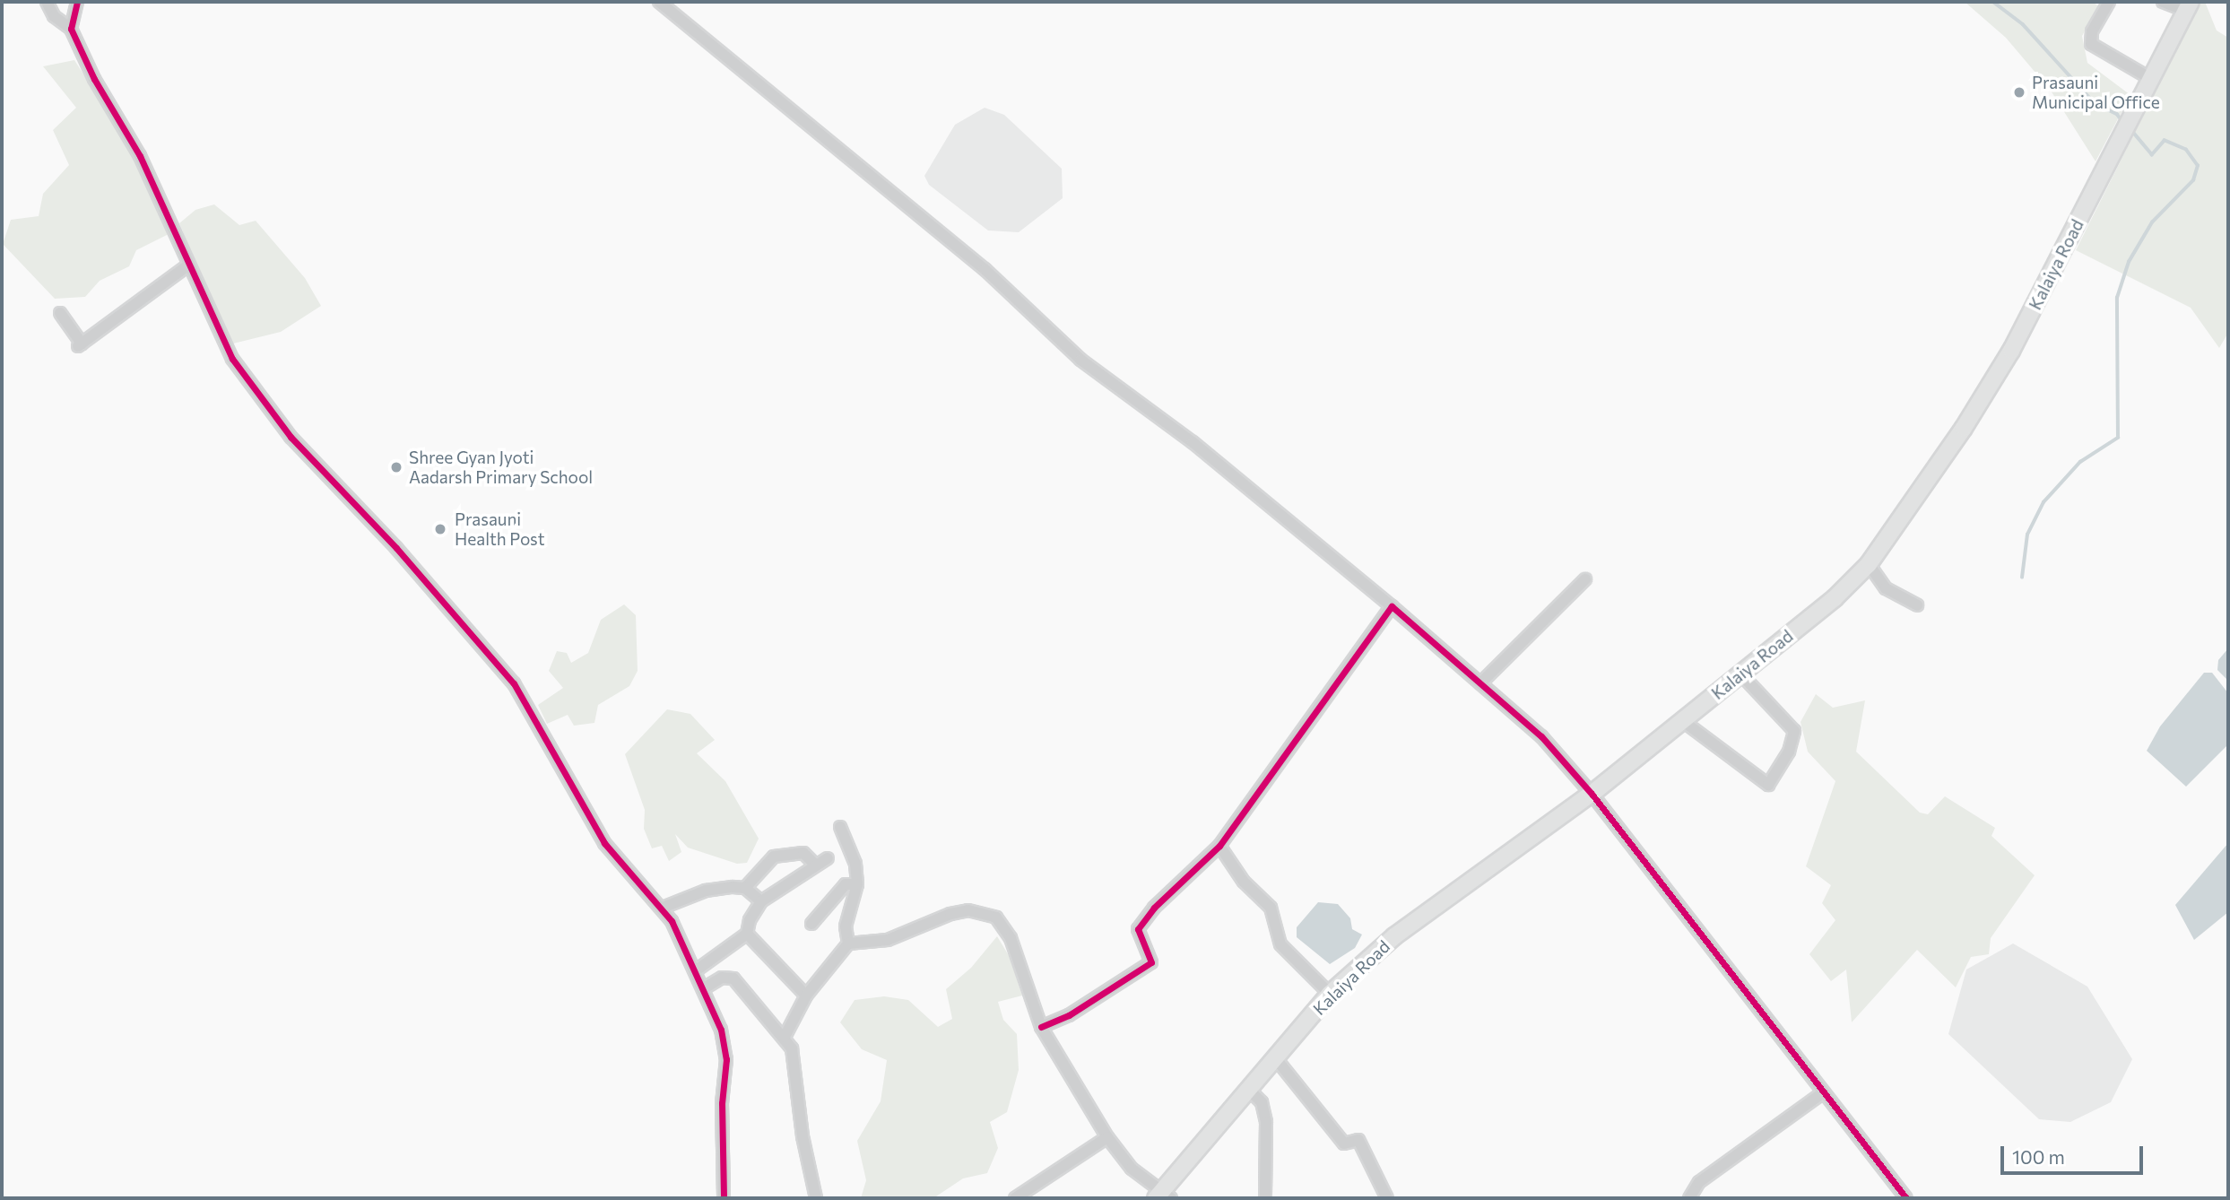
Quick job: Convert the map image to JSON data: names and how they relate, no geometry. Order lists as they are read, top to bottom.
{
  "streets": {
    "main road": ["Kalaiya Road"]
  },
  "places": ["Prasauni Municipal Office", "Shree Gyan Jyoti Aadarsh Primary School", "Prasauni Health Post"],
  "scale_bar": "100 m"
}
